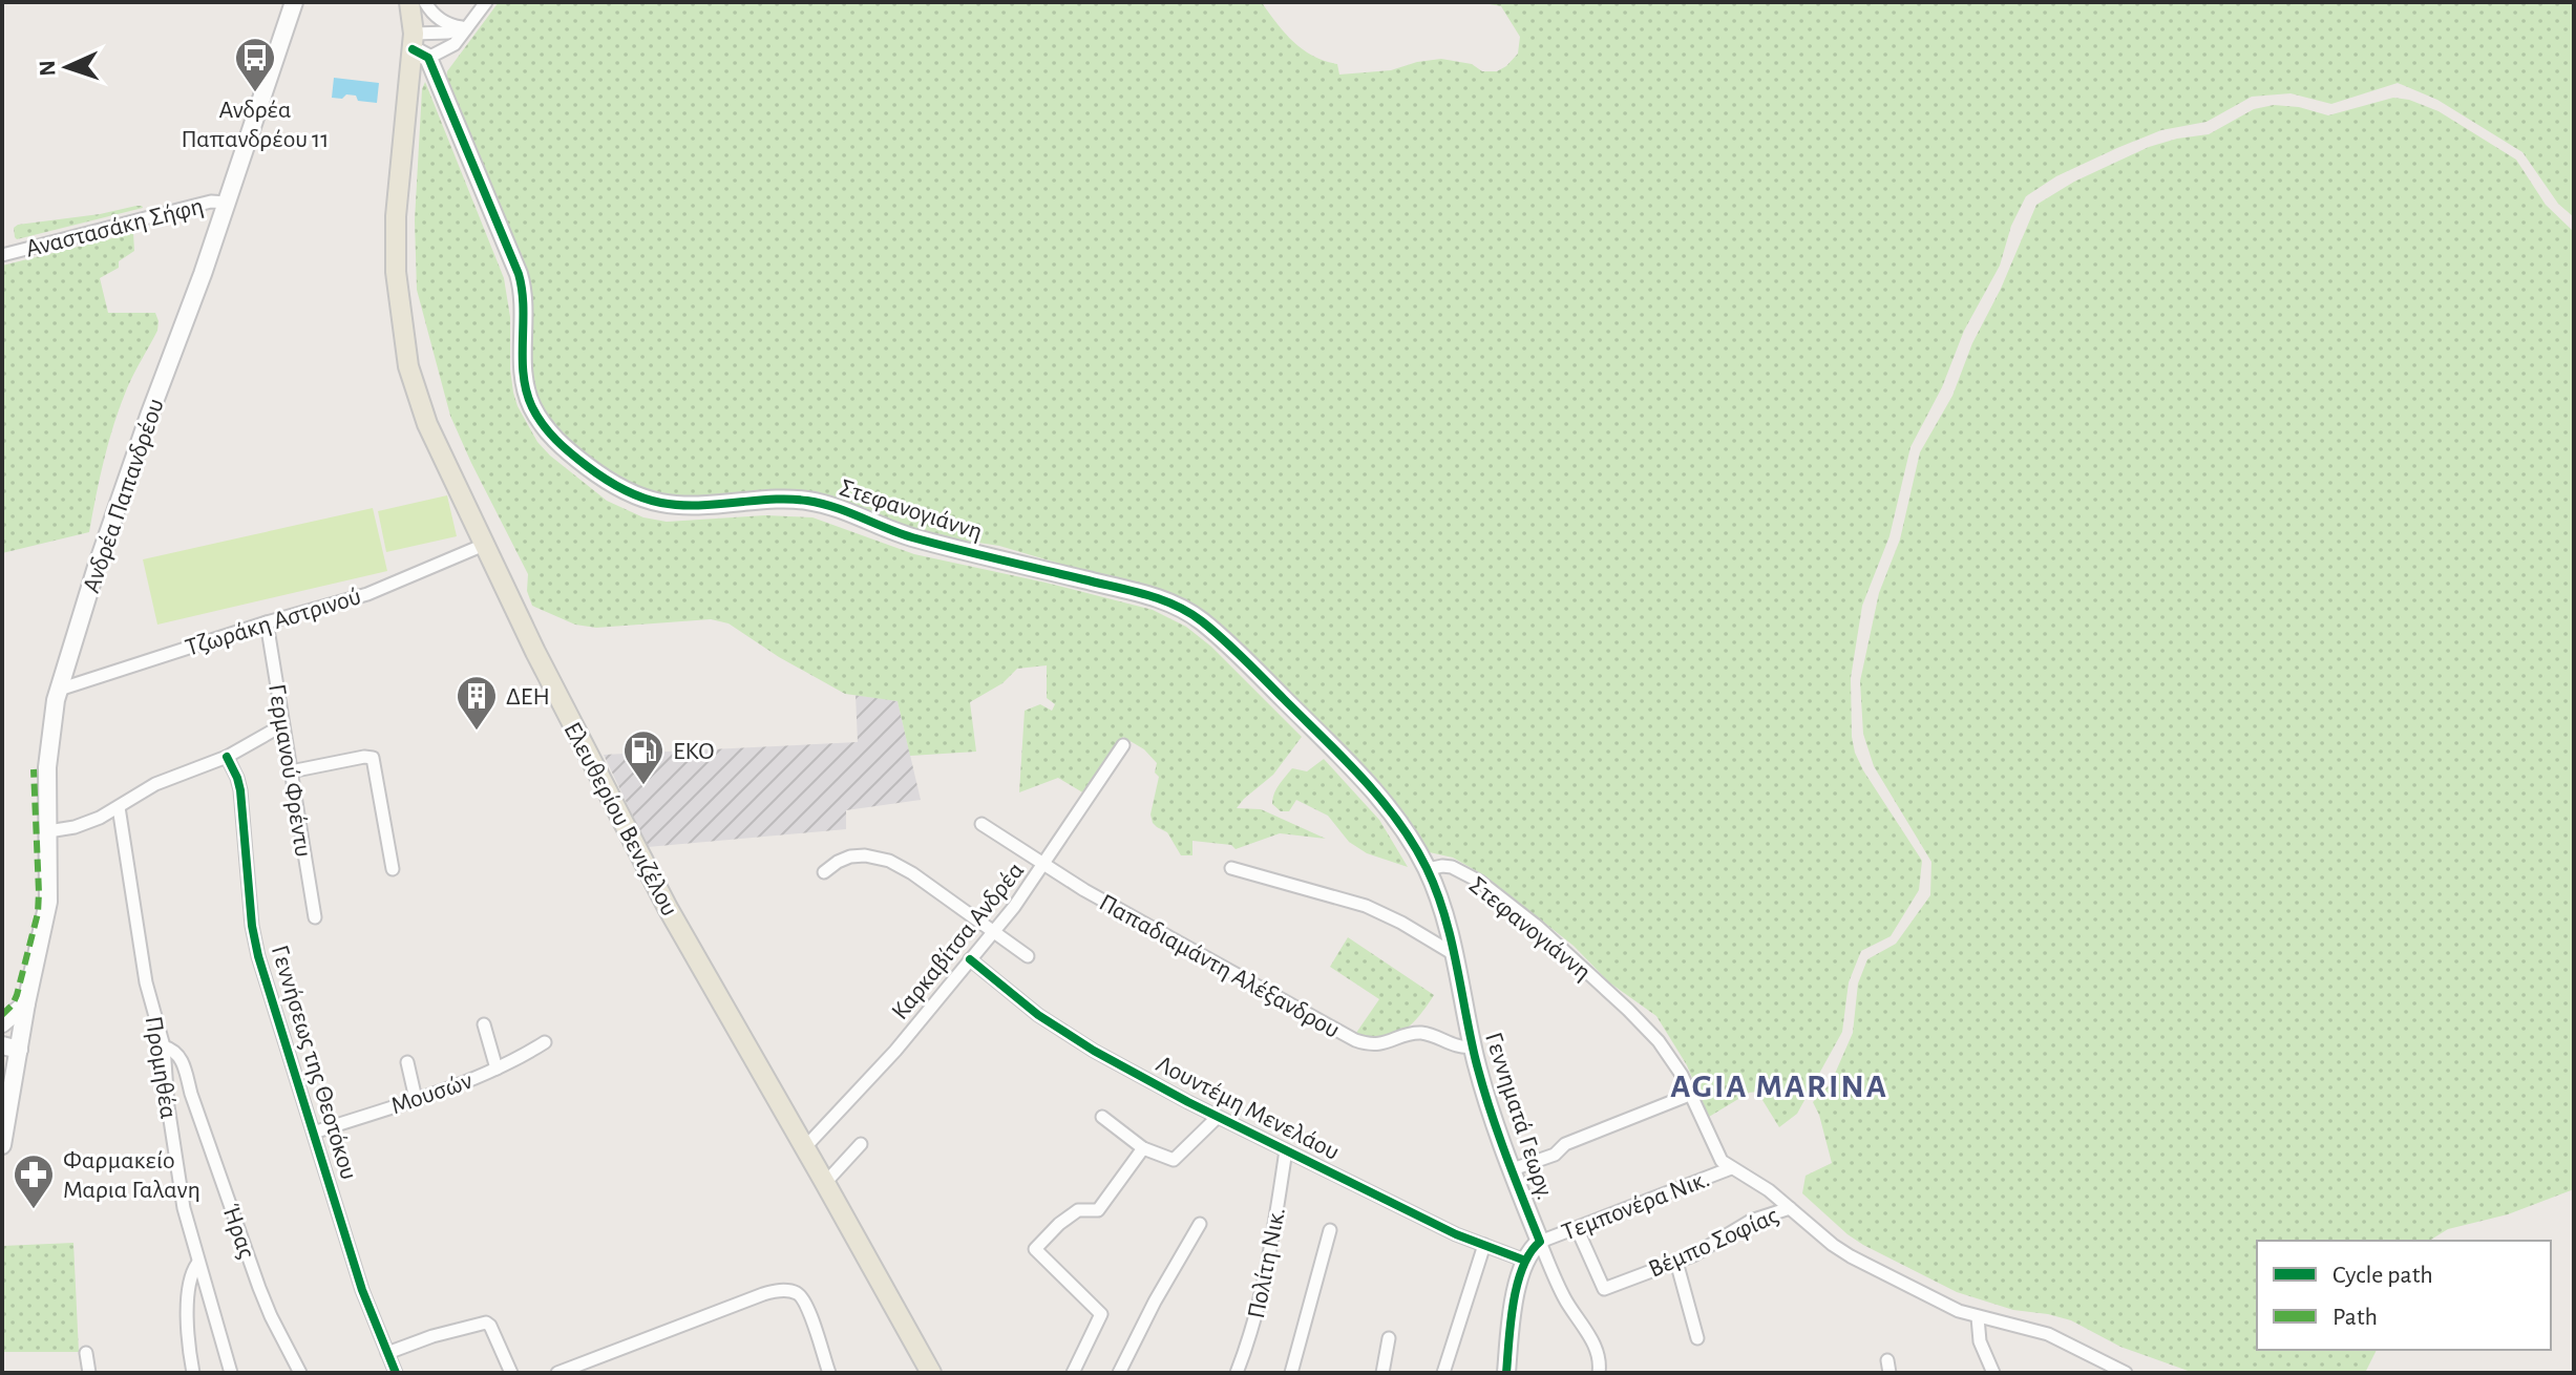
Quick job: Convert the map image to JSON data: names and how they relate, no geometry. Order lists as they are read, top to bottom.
{
  "streets": {
    "main road": ["Ελευθερίου Βενιζέλου"],
    "street": [
      "Αναστασάκη Σήφη",
      "Ανδρέα Παπανδρέου",
      "Στεφανογιάννη",
      "Τζωράκη Αστρινού",
      "Γερμανού Φρέντυ",
      "Καρκαβίτσα Ανδρέα",
      "Παπαδιαμάντη Αλέξανδρου",
      "Γεννήσεως της Θεοτόκου",
      "Προμηθέα",
      "Μουσών",
      "Λουντέμη Μενελάου",
      "Γεννηματά Γεωργ.",
      "Τεμπονέρα Νικ.",
      "Ήρας",
      "Βέμπο Σοφίας",
      "Πολίτη Νικ."
    ]
  },
  "crossings": [
    ["Αναστασάκη Σήφη", "Ανδρέα Παπανδρέου"],
    ["Ανδρέα Παπανδρέου", "Τζωράκη Αστρινού"],
    ["Στεφανογιάννη", "Ελευθερίου Βενιζέλου"],
    ["Στεφανογιάννη", "Γεννηματά Γεωργ."],
    ["Στεφανογιάννη", "Τεμπονέρα Νικ."],
    ["Στεφανογιάννη", "Βέμπο Σοφίας"],
    ["Τζωράκη Αστρινού", "Γερμανού Φρέντυ"],
    ["Τζωράκη Αστρινού", "Ελευθερίου Βενιζέλου"],
    ["Ελευθερίου Βενιζέλου", "Καρκαβίτσα Ανδρέα"],
    ["Καρκαβίτσα Ανδρέα", "Παπαδιαμάντη Αλέξανδρου"],
    ["Καρκαβίτσα Ανδρέα", "Λουντέμη Μενελάου"],
    ["Παπαδιαμάντη Αλέξανδρου", "Γεννηματά Γεωργ."],
    ["Γεννήσεως της Θεοτόκου", "Μουσών"],
    ["Προμηθέα", "Ήρας"],
    ["Λουντέμη Μενελάου", "Πολίτη Νικ."],
    ["Γεννηματά Γεωργ.", "Τεμπονέρα Νικ."],
    ["Τεμπονέρα Νικ.", "Βέμπο Σοφίας"]
  ],
  "districts": ["AGIA MARINA"],
  "places": {
    "bus stop": ["Ανδρέα Παπανδρέου 11"],
    "building": ["ΔΕΗ"],
    "fuel station": ["EKO"],
    "pharmacy": ["Φαρμακείο Μαρια Γαλανη"]
  },
  "legend": ["Cycle path", "Path"],
  "north": "left"
}
